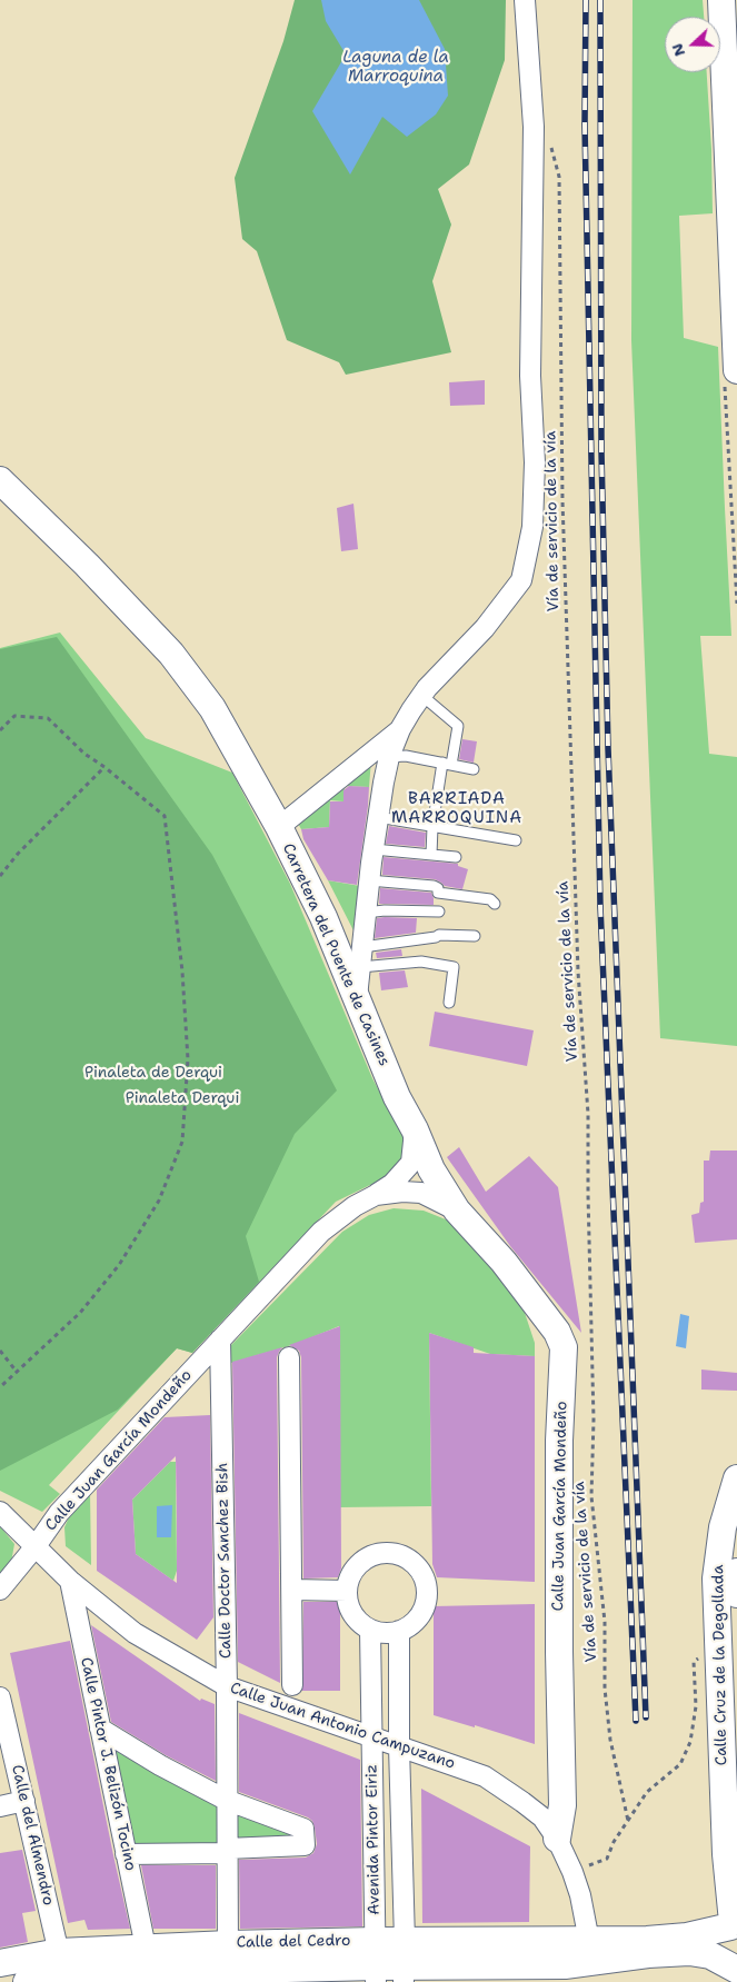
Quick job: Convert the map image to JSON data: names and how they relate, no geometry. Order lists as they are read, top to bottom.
{
  "streets": {
    "street": [
      "Carretera del Puente de Casines",
      "Calle Juan García Mondeño",
      "Calle Doctor Sanchez Bish",
      "Calle Cruz de la Degollada",
      "Calle Juan Antonio Campuzano",
      "Calle Pintor J. Belizón Tocino",
      "Calle del Almendro",
      "Avenida Pintor Eiriz",
      "Calle del Cedro"
    ],
    "path": ["Vía de servicio de la vía"]
  },
  "crossings": [
    ["Carretera del Puente de Casines", "Calle Juan García Mondeño"],
    ["Calle Juan García Mondeño", "Calle Doctor Sanchez Bish"],
    ["Calle Juan García Mondeño", "Calle Juan Antonio Campuzano"],
    ["Calle Doctor Sanchez Bish", "Calle Juan Antonio Campuzano"],
    ["Calle Doctor Sanchez Bish", "Calle del Cedro"],
    ["Calle Juan Antonio Campuzano", "Calle Pintor J. Belizón Tocino"],
    ["Calle Juan Antonio Campuzano", "Avenida Pintor Eiriz"],
    ["Calle Juan Antonio Campuzano", "Calle del Cedro"],
    ["Calle Pintor J. Belizón Tocino", "Calle del Cedro"],
    ["Calle del Almendro", "Calle del Cedro"],
    ["Avenida Pintor Eiriz", "Calle del Cedro"]
  ],
  "districts": ["BARRIADA MARROQUINA"],
  "water": ["Laguna de la Marroquina"],
  "parks": ["Pinaleta de Derqui", "Pinaleta Derqui"],
  "north": "left"
}
